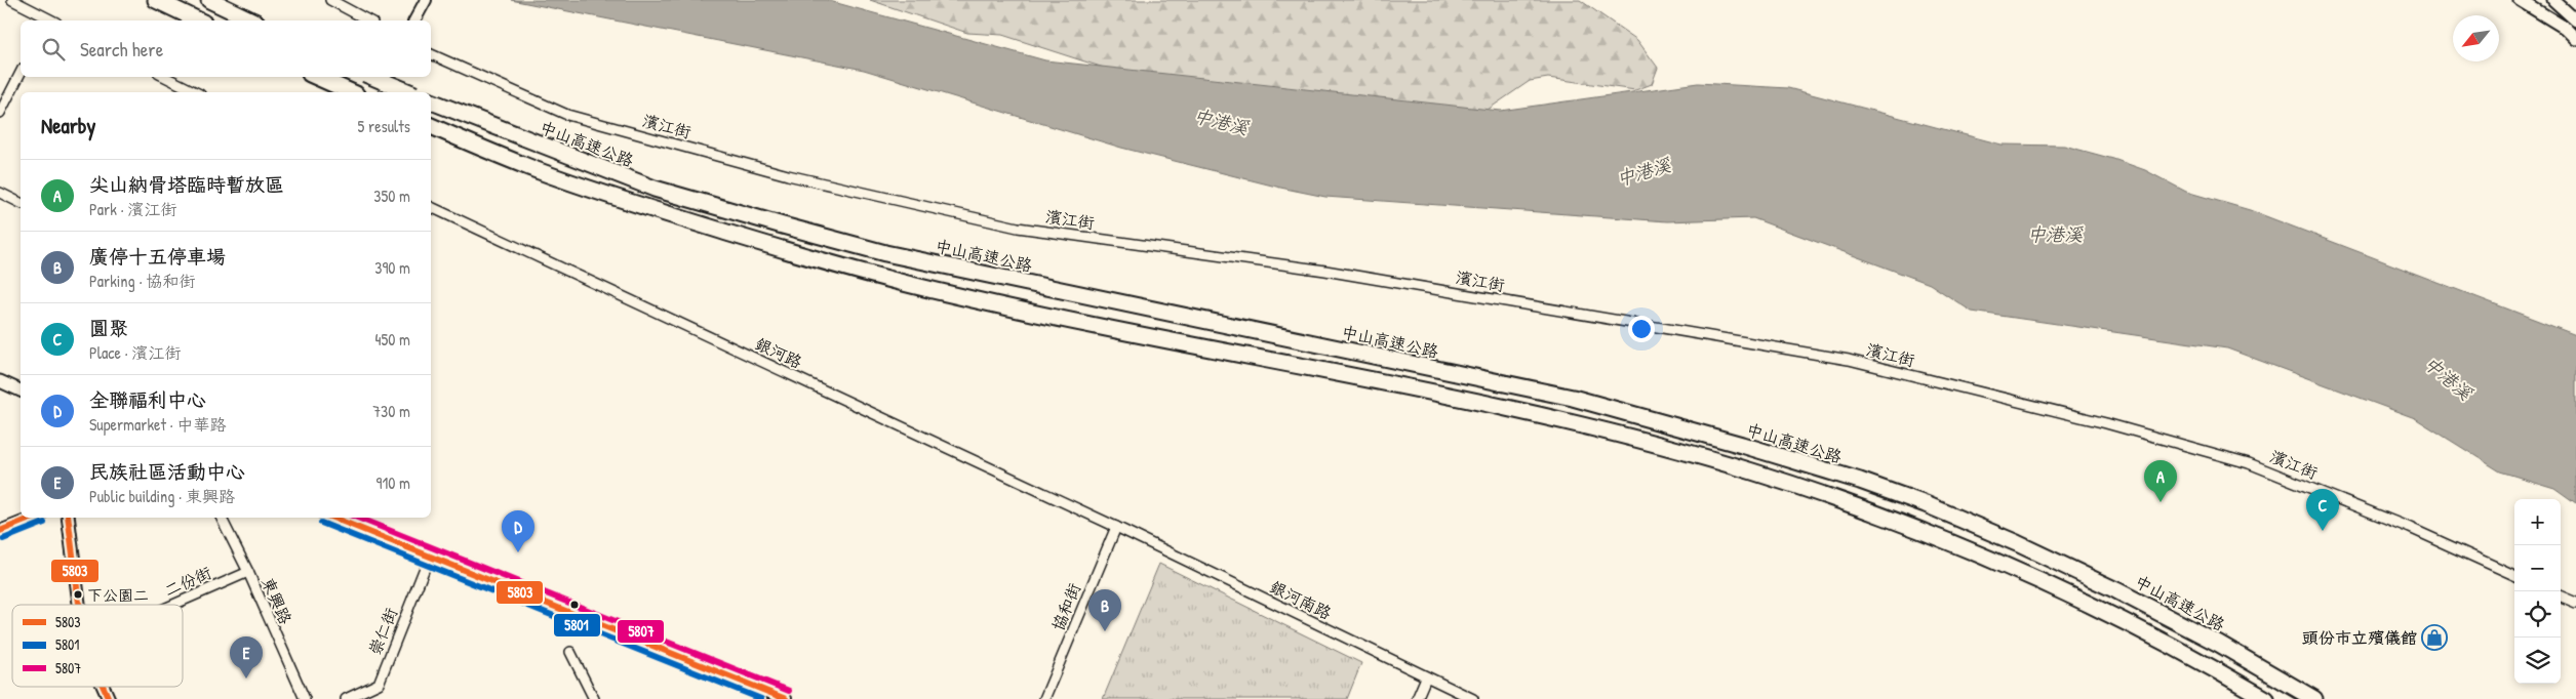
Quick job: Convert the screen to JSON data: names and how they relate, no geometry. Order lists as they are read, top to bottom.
{
  "streets": {
    "highway": ["中山高速公路"],
    "street": [
      "濱江街",
      "銀河路",
      "二份街",
      "銀河南路",
      "東興路",
      "協和街",
      "崇仁街"
    ]
  },
  "crossings": [
    ["銀河路", "銀河南路"],
    ["銀河路", "協和街"],
    ["二份街", "東興路"],
    ["銀河南路", "協和街"]
  ],
  "water": ["中港溪"],
  "places": {
    "other": ["下公園二"],
    "shop": ["頭份市立殯儀館"]
  },
  "lines": ["transit line 5803", "transit line 5807", "transit line 5801"],
  "legend": ["5803", "5801", "5807"],
  "north": "bottom left",
  "page": {
    "search": "Search here",
    "heading": ["Nearby", "5 results"],
    "list": [
      {
        "mark": "A",
        "name": "尖山納骨塔臨時暫放區",
        "note": "Park · 濱江街",
        "value": "350 m"
      },
      {
        "mark": "B",
        "name": "廣停十五停車場",
        "note": "Parking · 協和街",
        "value": "390 m"
      },
      {
        "mark": "C",
        "name": "圓聚",
        "note": "Place · 濱江街",
        "value": "450 m"
      },
      {
        "mark": "D",
        "name": "全聯福利中心",
        "note": "Supermarket · 中華路",
        "value": "730 m"
      },
      {
        "mark": "E",
        "name": "民族社區活動中心",
        "note": "Public building · 東興路",
        "value": "910 m"
      }
    ],
    "pins": [
      "A",
      "C",
      "D",
      "B",
      "E"
    ],
    "map_buttons": ["+", "−"]
  }
}
